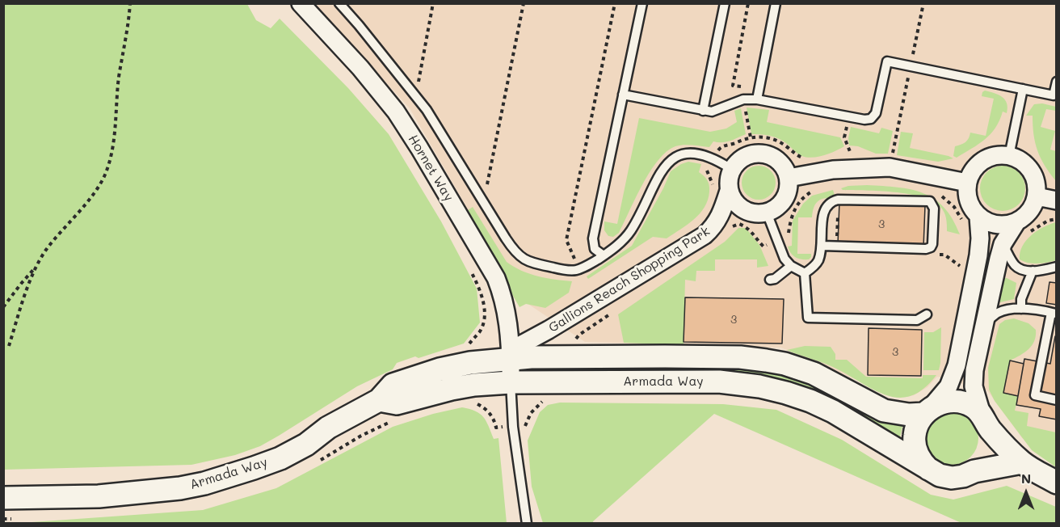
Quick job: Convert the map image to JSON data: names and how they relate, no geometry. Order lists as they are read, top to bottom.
{
  "streets": {
    "street": ["Hornet Way", "Gallions Reach Shopping Park", "Armada Way"]
  },
  "crossings": [
    ["Hornet Way", "Gallions Reach Shopping Park"],
    ["Hornet Way", "Armada Way"],
    ["Gallions Reach Shopping Park", "Armada Way"]
  ],
  "house_numbers": ["3", "3", "3"],
  "north": "top"
}
